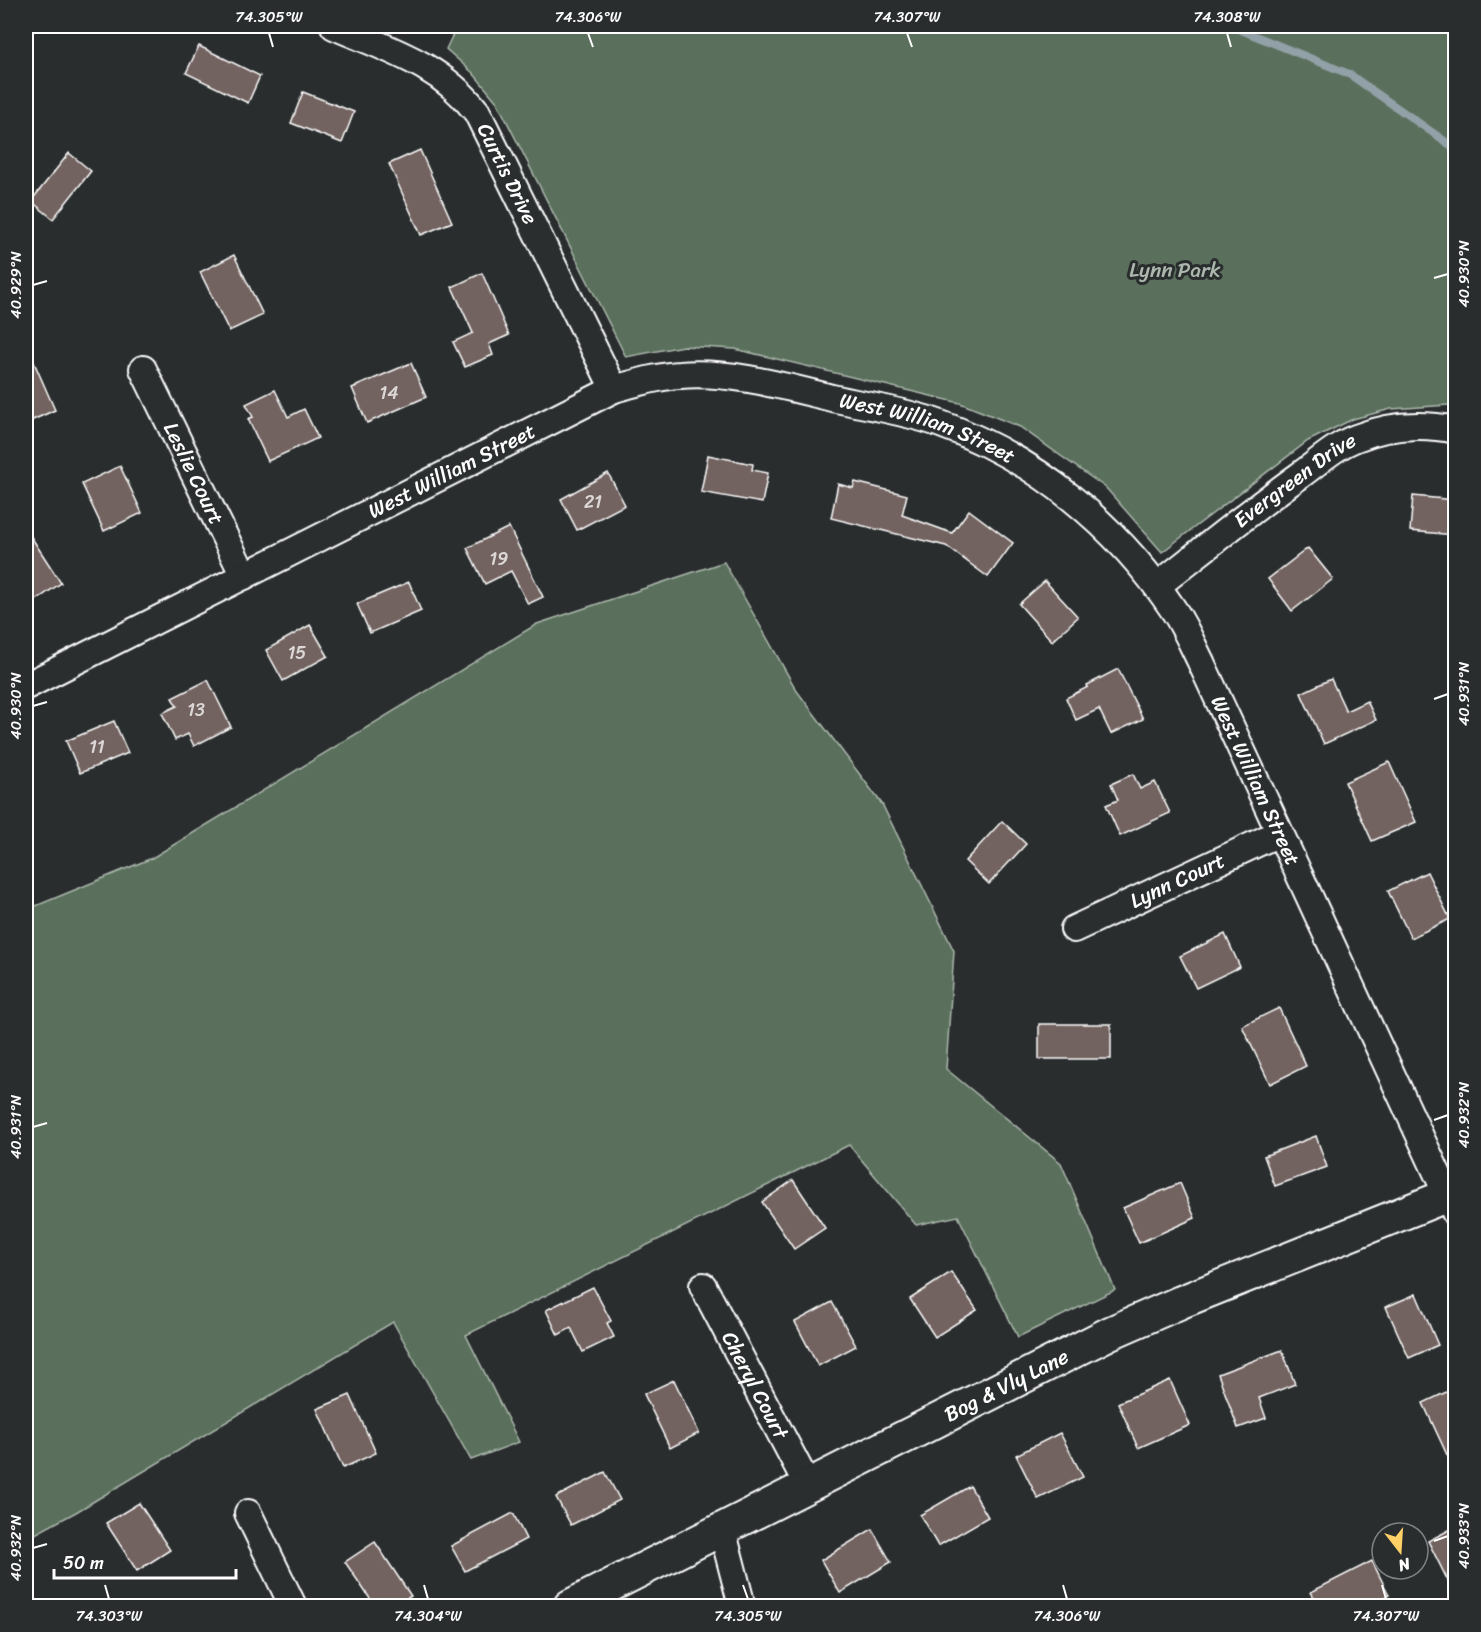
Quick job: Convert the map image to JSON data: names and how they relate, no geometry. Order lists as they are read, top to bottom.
{
  "streets": {
    "street": [
      "Curtis Drive",
      "West William Street",
      "Leslie Court",
      "Evergreen Drive",
      "Lynn Court",
      "Bog & Vly Lane",
      "Cheryl Court"
    ]
  },
  "crossings": [
    ["Curtis Drive", "West William Street"],
    ["West William Street", "Leslie Court"],
    ["West William Street", "Evergreen Drive"],
    ["West William Street", "Lynn Court"],
    ["West William Street", "Bog & Vly Lane"],
    ["Bog & Vly Lane", "Cheryl Court"]
  ],
  "parks": ["Lynn Park"],
  "house_numbers": [
    "14",
    "21",
    "19",
    "15",
    "13",
    "11"
  ],
  "scale_bar": "50 m",
  "north": "bottom",
  "coordinates": [
    "74.305°W",
    "74.306°W",
    "74.307°W",
    "74.308°W",
    "40.930°N",
    "40.929°N",
    "40.931°N",
    "40.932°N",
    "40.933°N",
    "74.303°W",
    "74.304°W"
  ]
}
